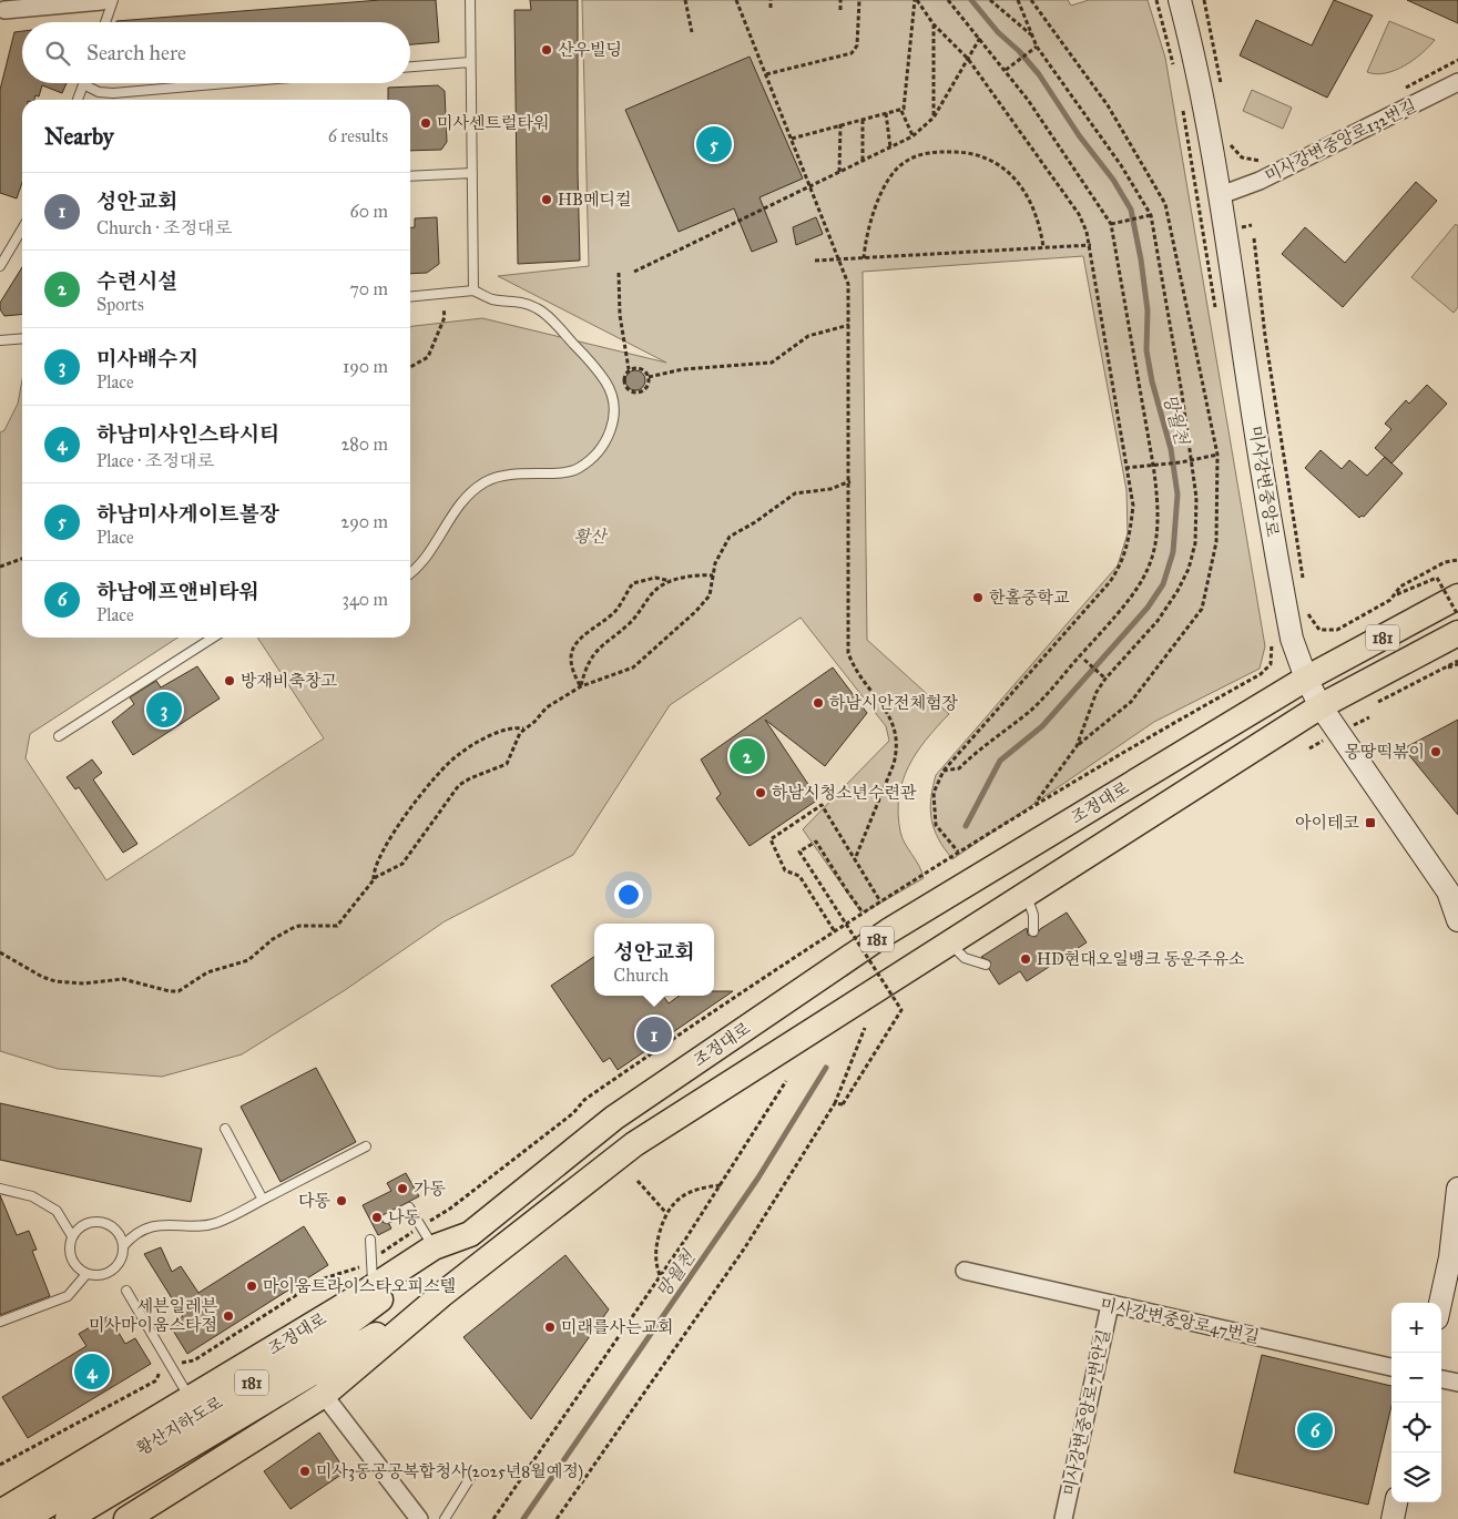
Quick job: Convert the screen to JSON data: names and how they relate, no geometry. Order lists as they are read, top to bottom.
{
  "streets": {
    "main road": ["181", "조정대로", "황산지하도로"],
    "street": [
      "미사강변중앙로132번길",
      "미사강변중앙로",
      "미사강변중앙로47번길",
      "미사강변중앙로7번안길"
    ]
  },
  "crossings": [
    ["미사강변중앙로132번길", "미사강변중앙로"],
    ["미사강변중앙로", "조정대로"],
    ["조정대로", "황산지하도로"],
    ["미사강변중앙로47번길", "미사강변중앙로7번안길"]
  ],
  "water": ["망월천"],
  "parks": ["황산"],
  "places": {
    "other": [
      "산우빌딩",
      "미사센트럴타워",
      "HB메디컬",
      "한홀중학교",
      "방재비축창고",
      "하남시안전체험장",
      "몽땅떡볶이",
      "하남시청소년수련관",
      "HD현대오일뱅크 동운주유소",
      "가동",
      "다동",
      "나동",
      "마이움트라이스타오피스텔",
      "세븐일레븐 미사마이움스타점",
      "미래를사는교회",
      "미사3동공공복합청사(2025년8월예정)"
    ],
    "transit": ["아이테코"]
  },
  "page": {
    "search": "Search here",
    "heading": ["Nearby", "6 results"],
    "pins": [
      "5",
      "3",
      "2",
      "1",
      "4",
      "6"
    ],
    "list": [
      {
        "mark": "1",
        "name": "성안교회",
        "note": "Church · 조정대로",
        "value": "60 m"
      },
      {
        "mark": "2",
        "name": "수련시설",
        "note": "Sports",
        "value": "70 m"
      },
      {
        "mark": "3",
        "name": "미사배수지",
        "note": "Place",
        "value": "190 m"
      },
      {
        "mark": "4",
        "name": "하남미사인스타시티",
        "note": "Place · 조정대로",
        "value": "280 m"
      },
      {
        "mark": "5",
        "name": "하남미사게이트볼장",
        "note": "Place",
        "value": "290 m"
      },
      {
        "mark": "6",
        "name": "하남에프앤비타워",
        "note": "Place",
        "value": "340 m"
      }
    ],
    "popup": ["성안교회", "Church"],
    "map_buttons": ["+", "−"]
  }
}
